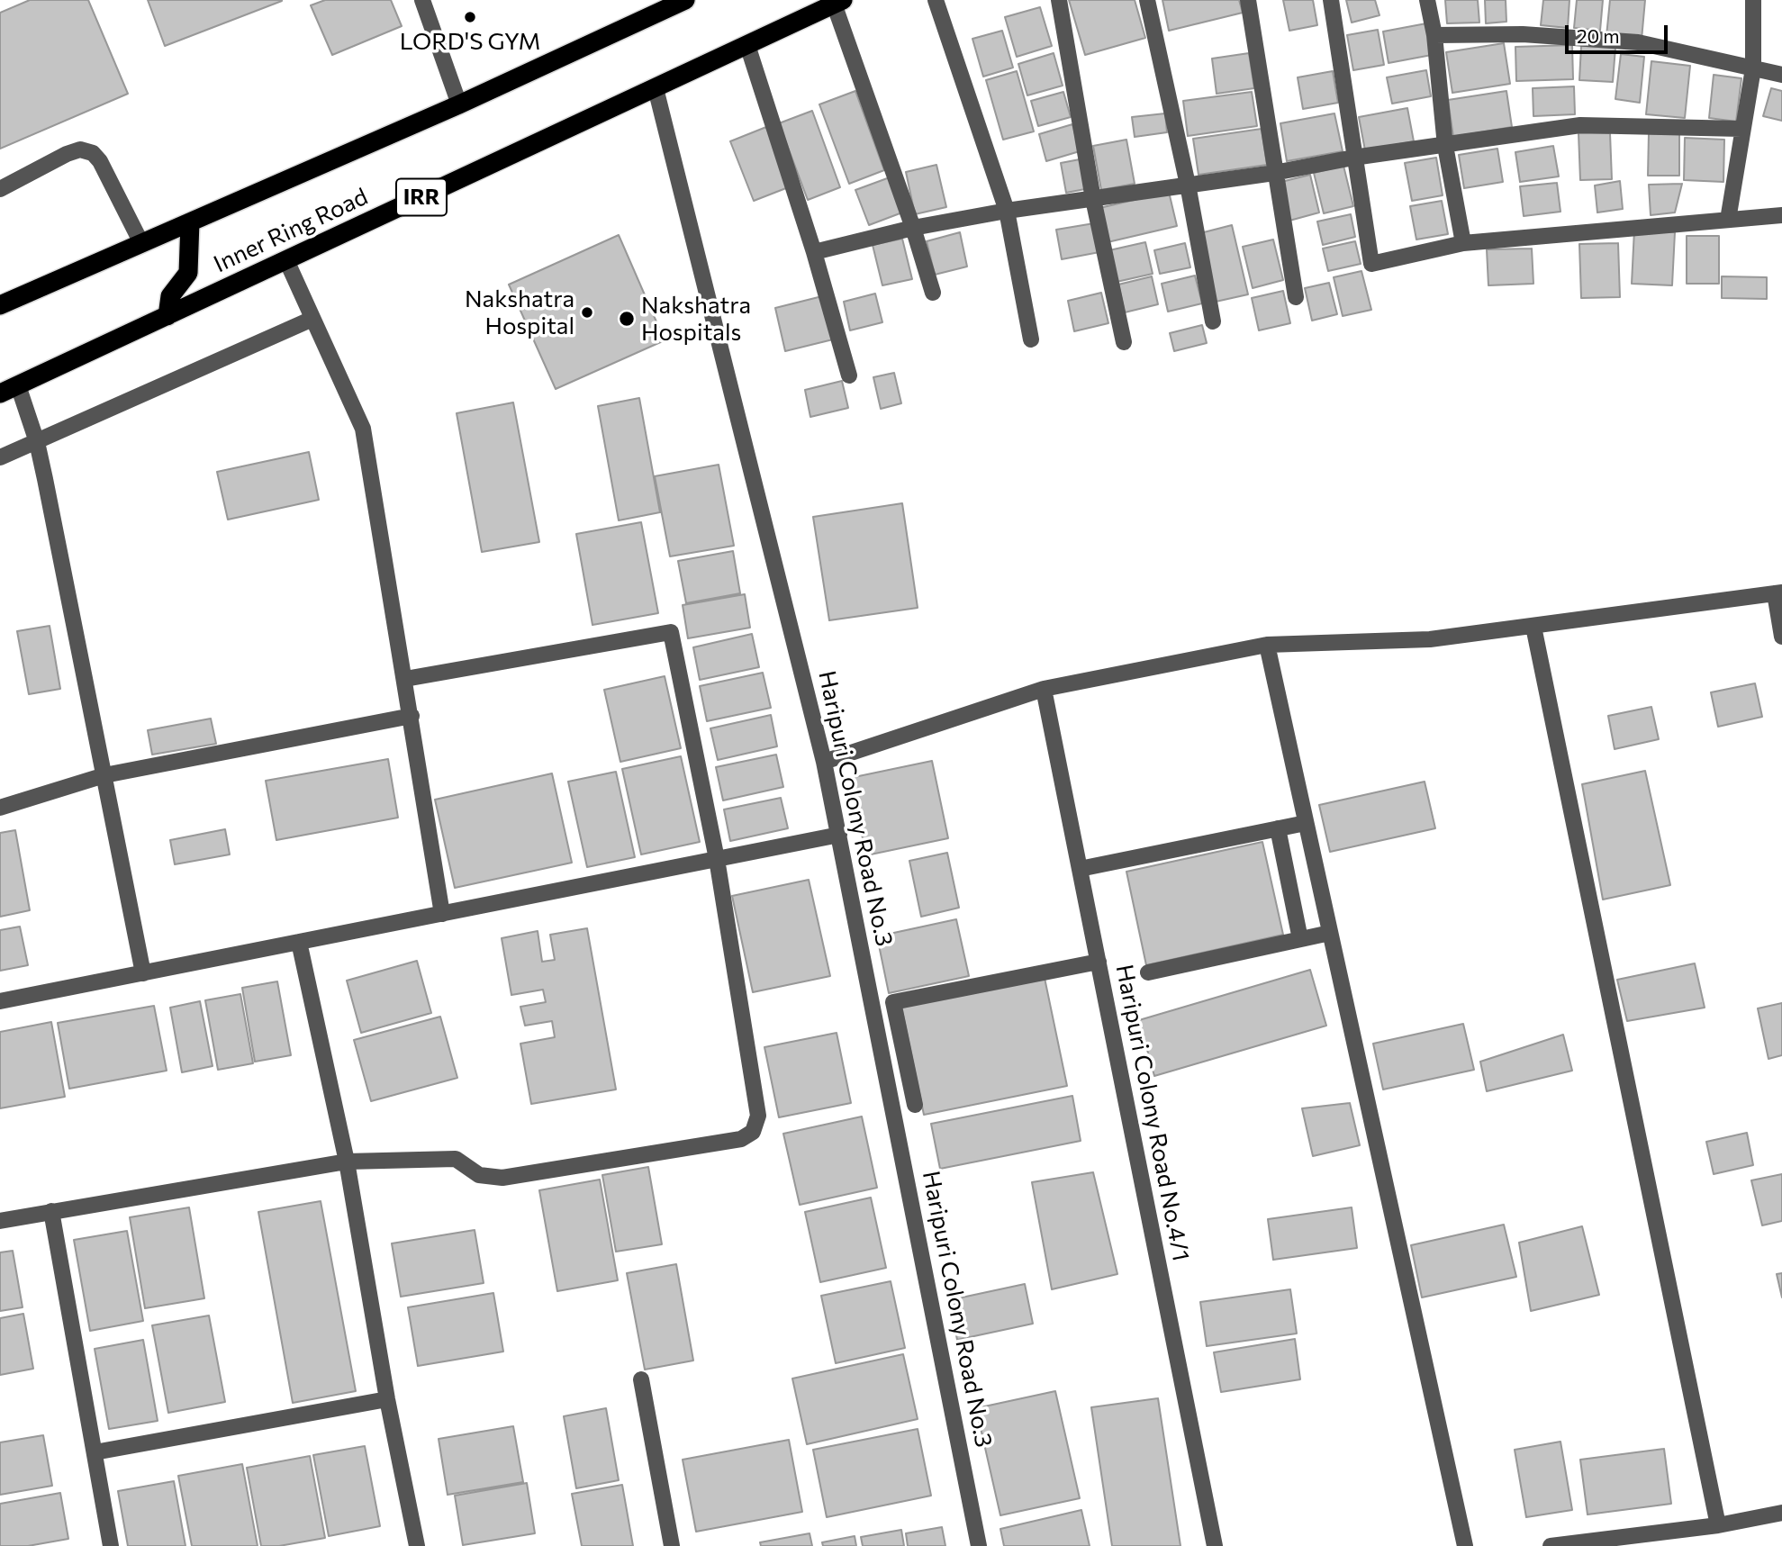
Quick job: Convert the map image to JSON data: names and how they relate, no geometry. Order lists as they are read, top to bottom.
{
  "streets": {
    "highway": ["IRR", "Inner Ring Road"],
    "street": ["Haripuri Colony Road No.3", "Haripuri Colony Road No.4/1"]
  },
  "crossings": [
    ["Inner Ring Road", "Haripuri Colony Road No.3"]
  ],
  "places": ["LORD'S GYM", "Nakshatra Hospital", "Nakshatra Hospitals"],
  "scale_bar": "20 m"
}
